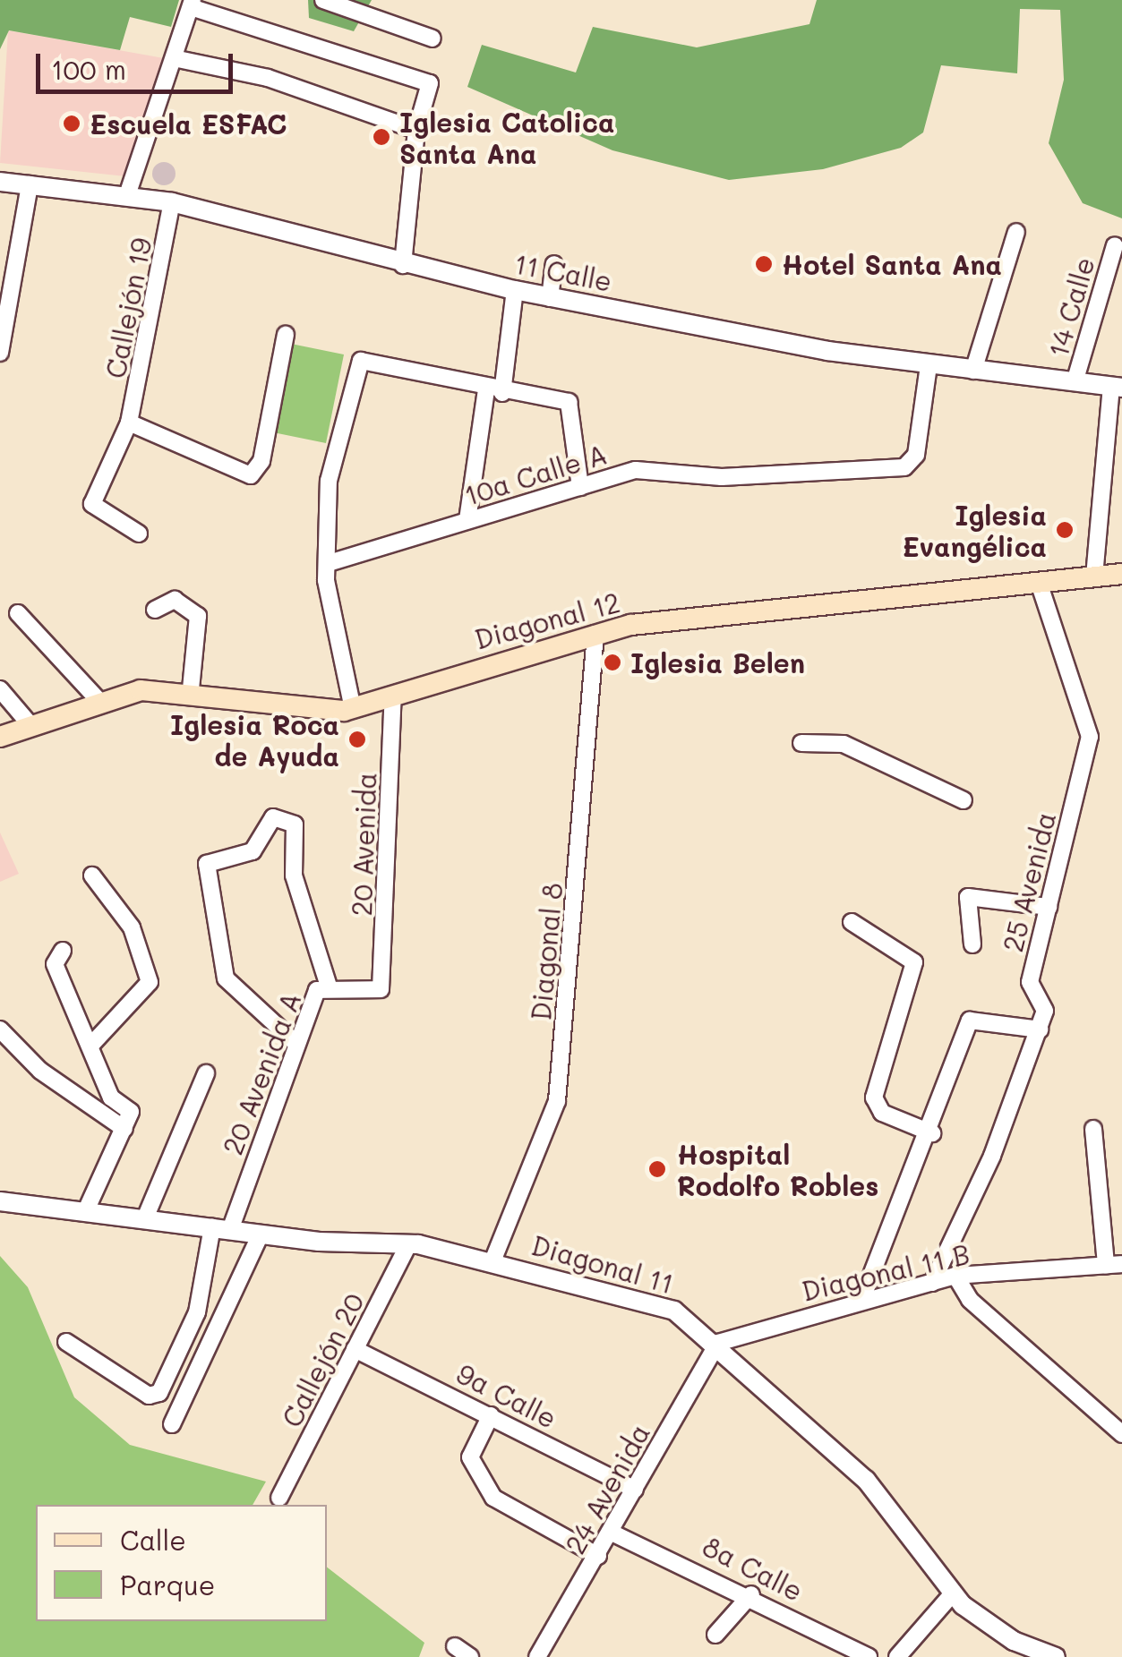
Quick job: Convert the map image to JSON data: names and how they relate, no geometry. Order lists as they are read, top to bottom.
{
  "streets": {
    "main road": ["Diagonal 12"],
    "street": [
      "11 Calle",
      "14 Calle",
      "Callejón 19",
      "10a Calle A",
      "20 Avenida",
      "25 Avenida",
      "Diagonal 8",
      "20 Avenida A",
      "Diagonal 11",
      "Diagonal 11 B",
      "Callejón 20",
      "9a Calle",
      "24 Avenida",
      "8a Calle"
    ]
  },
  "crossings": [
    ["11 Calle", "14 Calle"],
    ["11 Calle", "Callejón 19"],
    ["11 Calle", "10a Calle A"],
    ["Diagonal 12", "20 Avenida"],
    ["Diagonal 12", "25 Avenida"],
    ["Diagonal 12", "Diagonal 8"],
    ["20 Avenida", "20 Avenida A"],
    ["Diagonal 8", "Diagonal 11"],
    ["20 Avenida A", "Diagonal 11"],
    ["Diagonal 11", "Diagonal 11 B"],
    ["Diagonal 11", "Callejón 20"],
    ["Diagonal 11", "24 Avenida"],
    ["Diagonal 11 B", "24 Avenida"],
    ["Callejón 20", "9a Calle"],
    ["9a Calle", "24 Avenida"],
    ["24 Avenida", "8a Calle"]
  ],
  "places": [
    "Escuela ESFAC",
    "Iglesia Catolica Santa Ana",
    "Hotel Santa Ana",
    "Iglesia Evangélica",
    "Iglesia Belen",
    "Iglesia Roca de Ayuda",
    "Hospital Rodolfo Robles"
  ],
  "legend": ["Calle", "Parque"],
  "scale_bar": "100 m"
}
